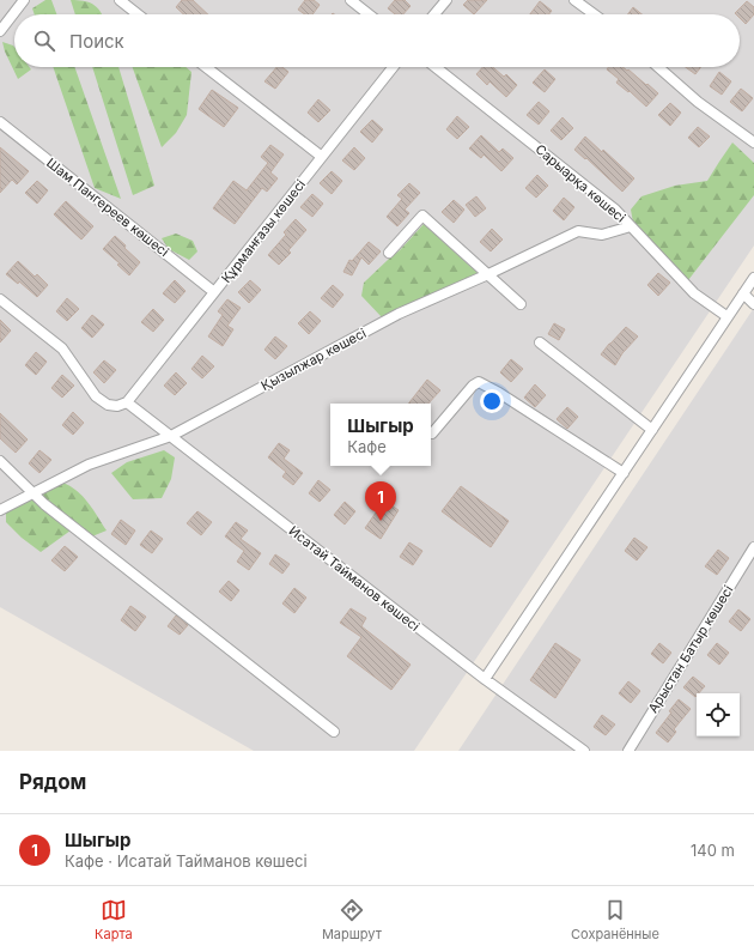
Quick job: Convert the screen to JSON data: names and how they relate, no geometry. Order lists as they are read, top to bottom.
{
  "streets": {
    "street": [
      "Сарыарқа көшесі",
      "Шам Пангереев көшесі",
      "Құрманғазы көшесі",
      "Қызылжар көшесі",
      "Исатай Тайманов көшесі",
      "Арыстан Батыр көшесі"
    ]
  },
  "crossings": [
    ["Сарыарқа көшесі", "Қызылжар көшесі"],
    ["Шам Пангереев көшесі", "Құрманғазы көшесі"],
    ["Құрманғазы көшесі", "Исатай Тайманов көшесі"],
    ["Қызылжар көшесі", "Исатай Тайманов көшесі"]
  ],
  "page": {
    "search": "Поиск",
    "popup": ["Шыгыр", "Кафе"],
    "pins": "1",
    "heading": "Рядом",
    "list": [
      {
        "mark": "1",
        "name": "Шыгыр",
        "note": "Кафе · Исатай Тайманов көшесі",
        "value": "140 m"
      }
    ],
    "nav": ["Карта", "Маршрут", "Сохранённые"]
  }
}
